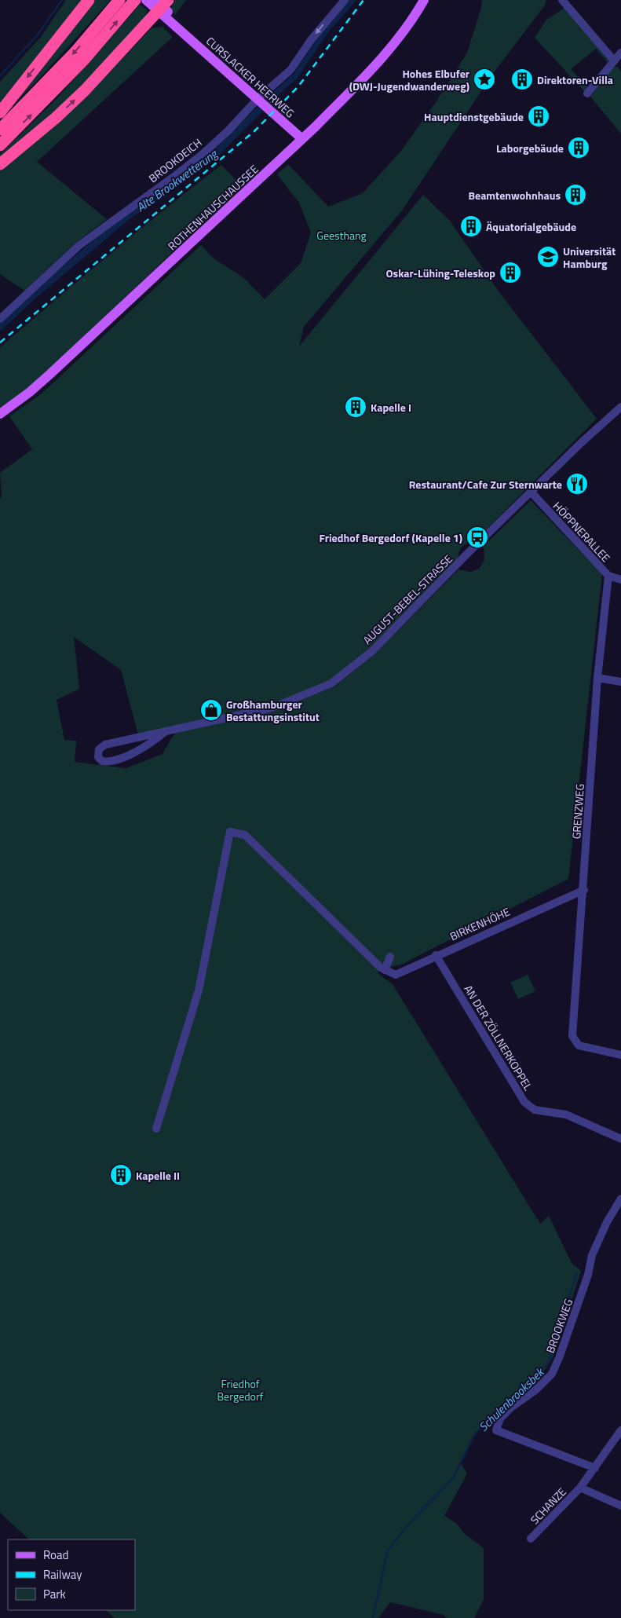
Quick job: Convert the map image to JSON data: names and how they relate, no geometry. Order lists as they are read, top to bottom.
{
  "streets": {
    "main road": ["CURSLACKER HEERWEG", "ROTHENHAUSCHAUSSEE"],
    "street": [
      "BROOKDEICH",
      "HÖPPNERALLEE",
      "AUGUST-BEBEL-STRASSE",
      "GRENZWEG",
      "BIRKENHÖHE",
      "AN DER ZÖLLNERKOPPEL",
      "BROOKWEG",
      "SCHANZE"
    ]
  },
  "crossings": [
    ["CURSLACKER HEERWEG", "BROOKDEICH"],
    ["CURSLACKER HEERWEG", "ROTHENHAUSCHAUSSEE"],
    ["HÖPPNERALLEE", "AUGUST-BEBEL-STRASSE"],
    ["HÖPPNERALLEE", "GRENZWEG"],
    ["GRENZWEG", "BIRKENHÖHE"],
    ["BIRKENHÖHE", "AN DER ZÖLLNERKOPPEL"],
    ["BROOKWEG", "SCHANZE"]
  ],
  "water": ["Alte Brookwetterung", "Schulenbrooksbek"],
  "parks": ["Geesthang", "Friedhof Bergedorf"],
  "places": {
    "place": ["Hohes Elbufer (DWJ-Jugendwanderweg)"],
    "building": [
      "Direktoren-Villa",
      "Hauptdienstgebäude",
      "Laborgebäude",
      "Beamtenwohnhaus",
      "Äquatorialgebäude",
      "Oskar-Lühing-Teleskop",
      "Kapelle I",
      "Kapelle II"
    ],
    "school or university": ["Universität Hamburg"],
    "restaurant": ["Restaurant/Cafe Zur Sternwarte"],
    "bus stop": ["Friedhof Bergedorf (Kapelle 1)"],
    "shop": ["Großhamburger Bestattungsinstitut"]
  },
  "legend": ["Road", "Railway", "Park"]
}
